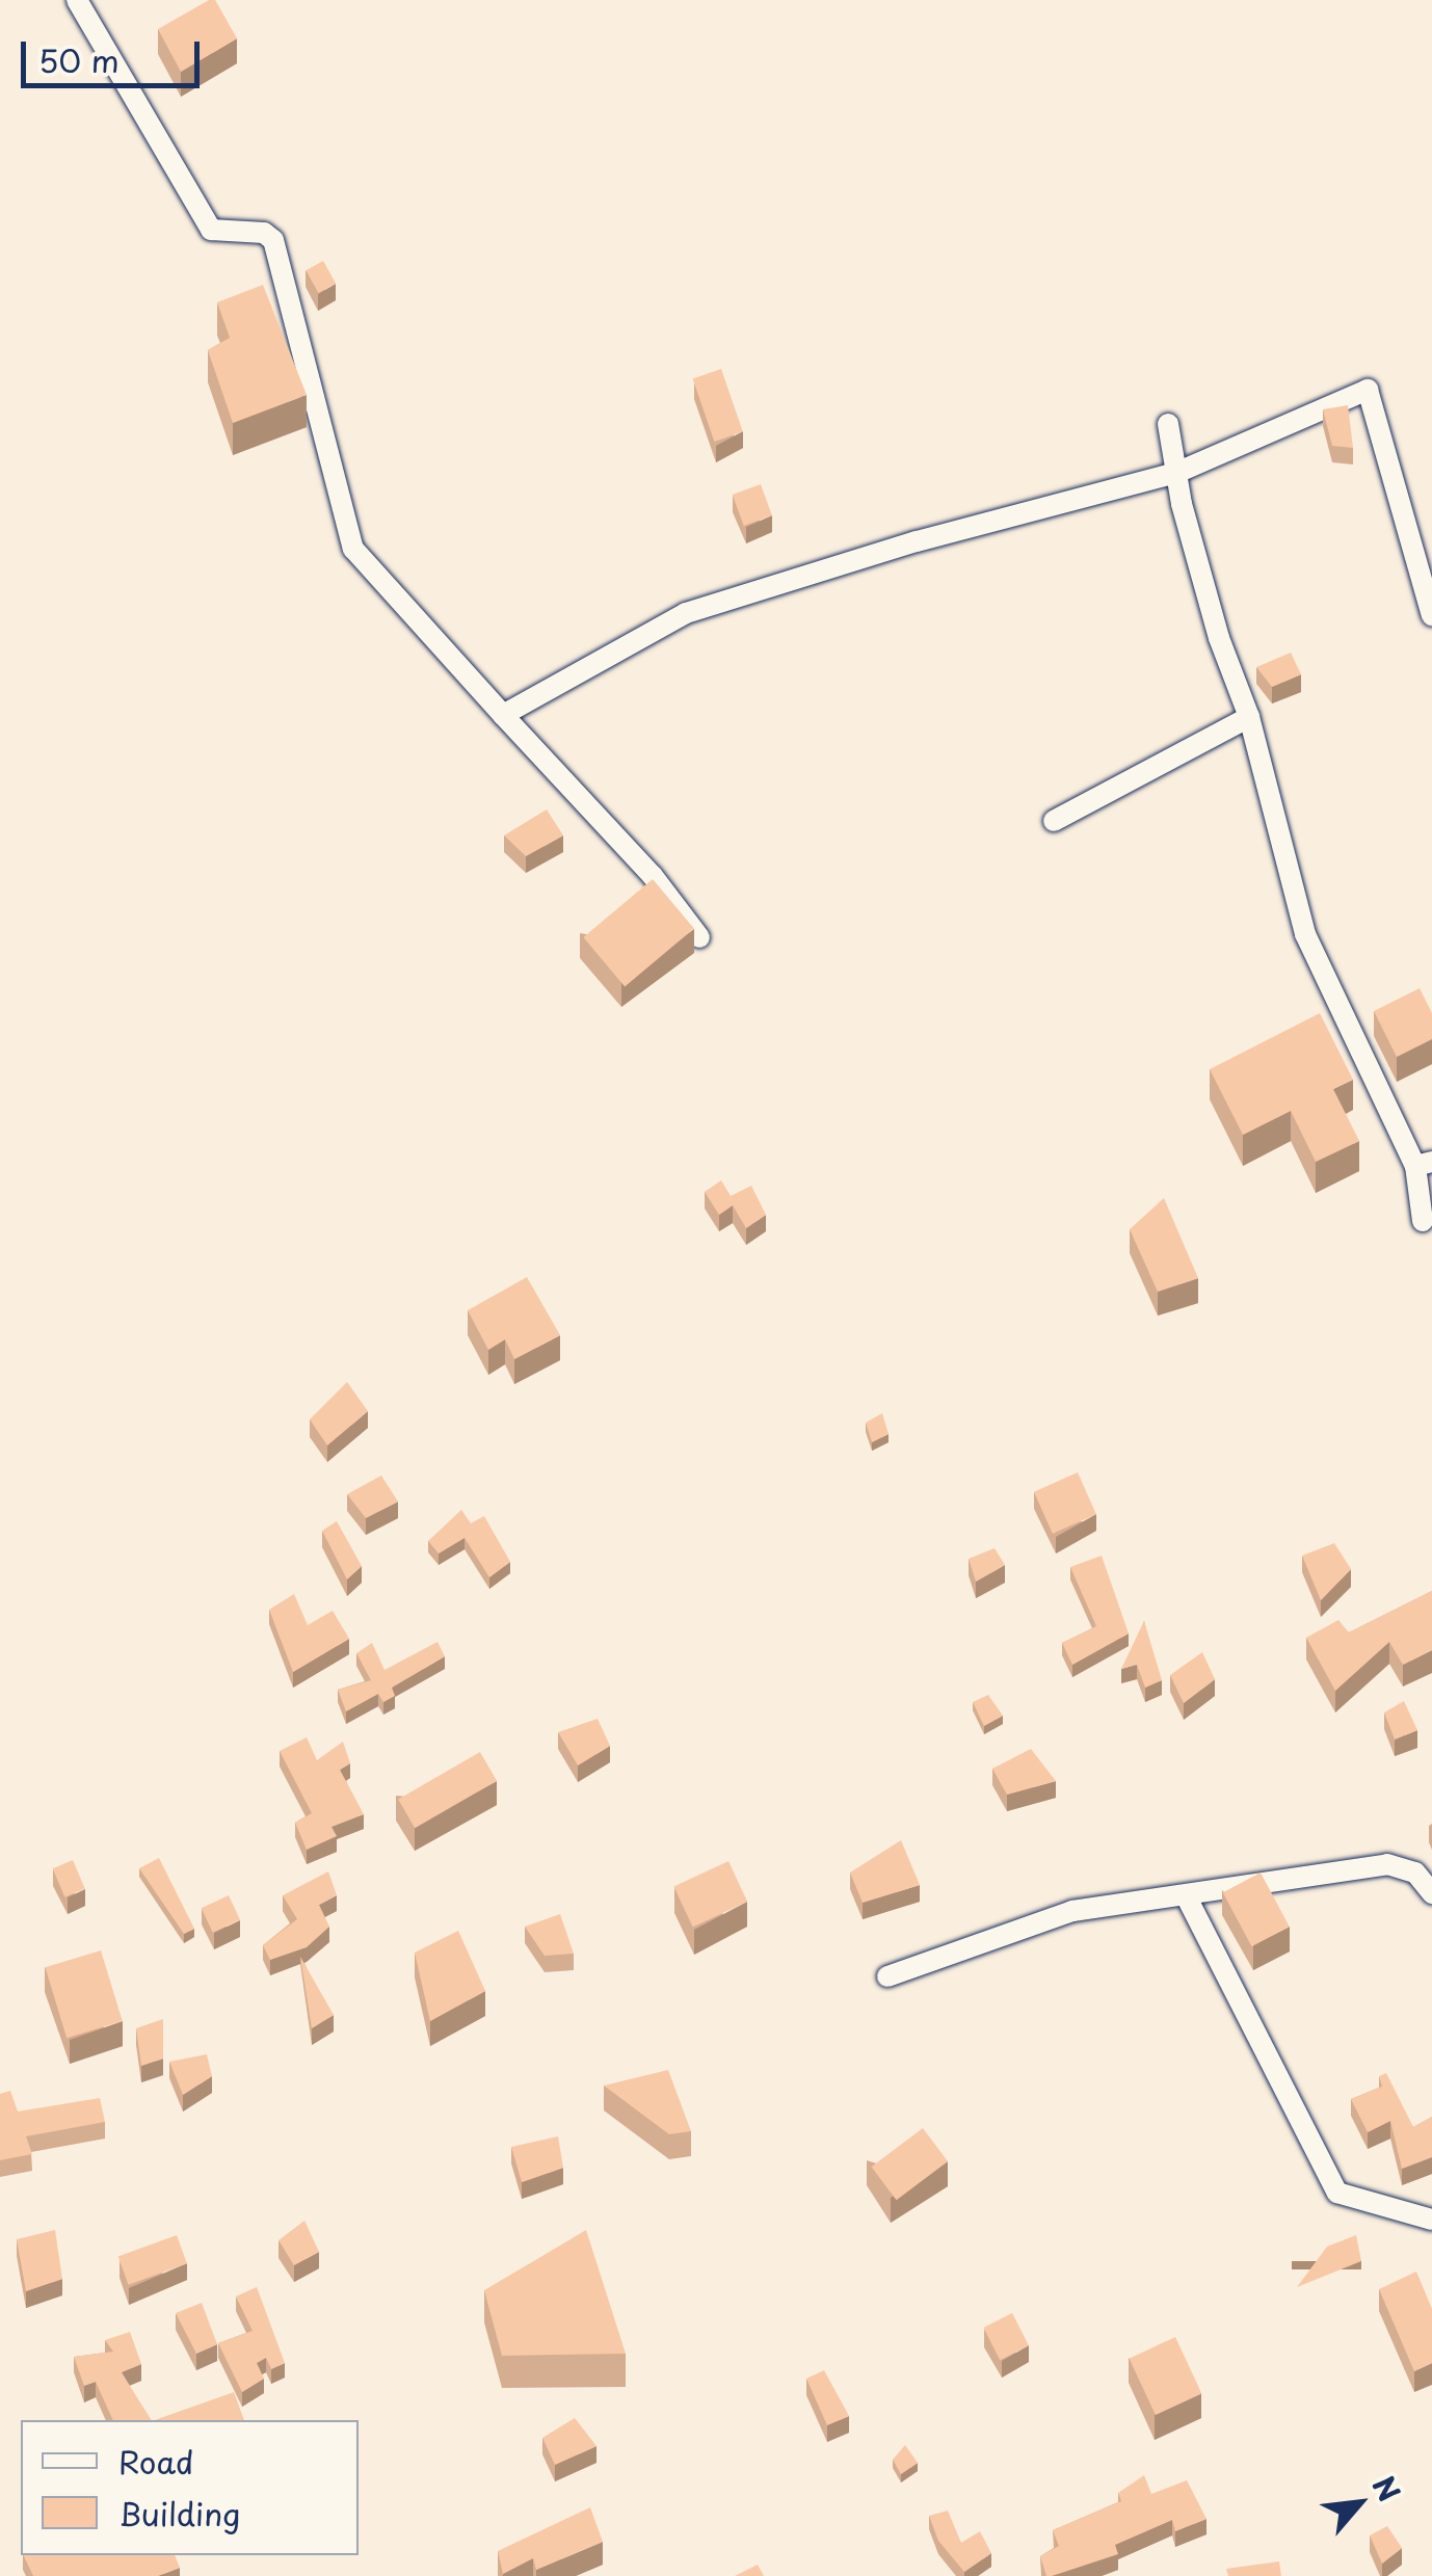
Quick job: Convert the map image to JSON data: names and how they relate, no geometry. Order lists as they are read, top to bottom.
{
  "legend": ["Road", "Building"],
  "scale_bar": "50 m",
  "north": "top right"
}
